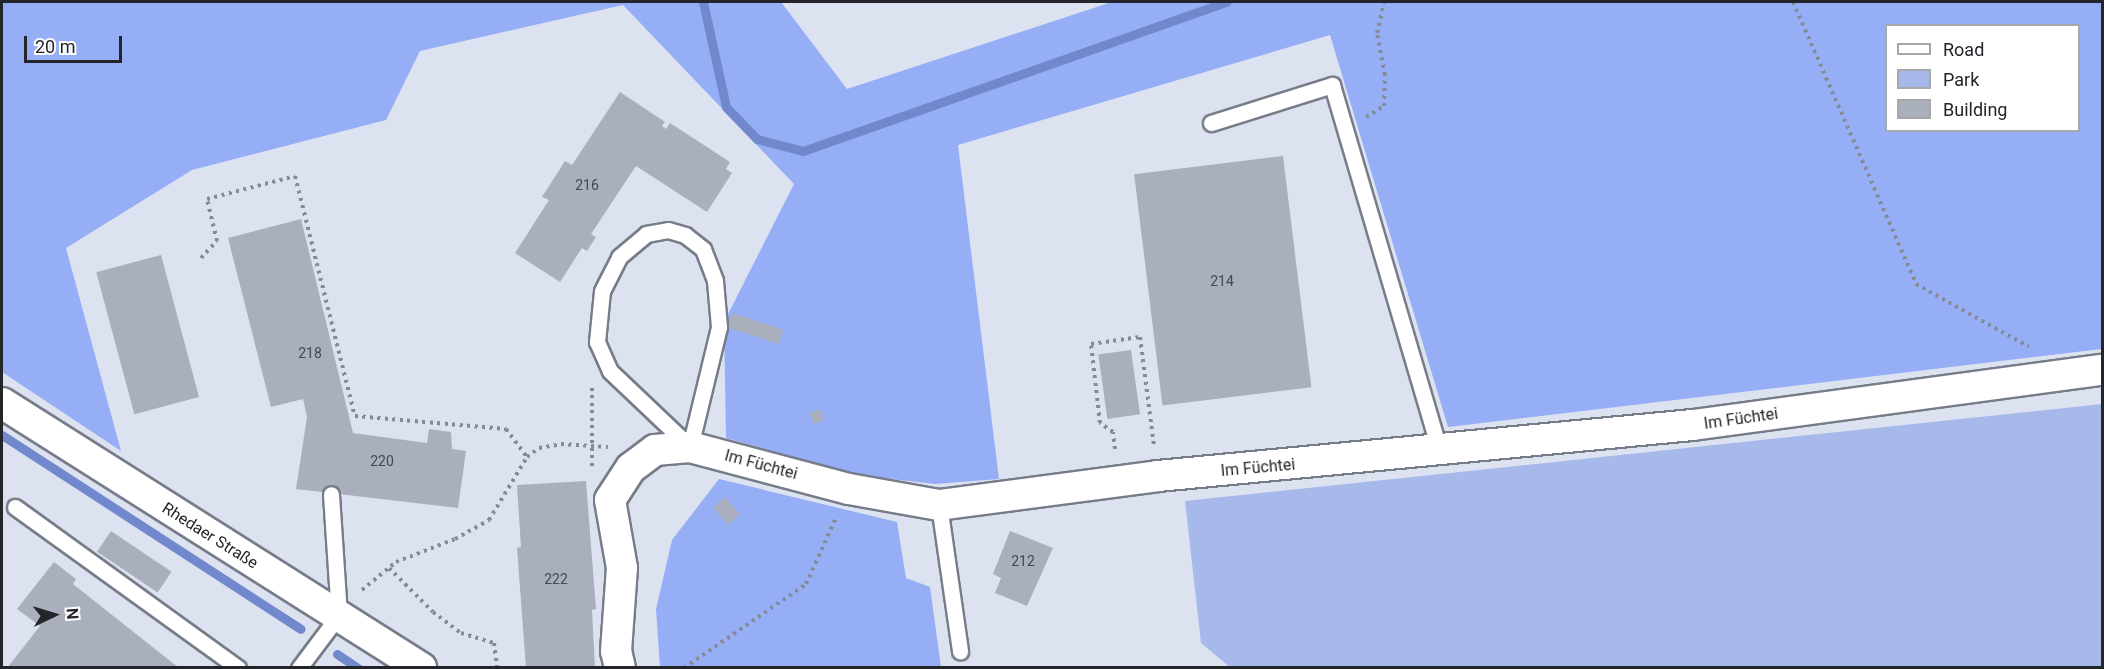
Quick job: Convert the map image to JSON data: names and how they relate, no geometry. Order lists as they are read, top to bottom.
{
  "streets": {
    "street": ["Im Füchtei", "Rhedaer Straße"]
  },
  "house_numbers": [
    "216",
    "214",
    "218",
    "220",
    "212",
    "222"
  ],
  "legend": ["Road", "Park", "Building"],
  "scale_bar": "20 m",
  "north": "right"
}
